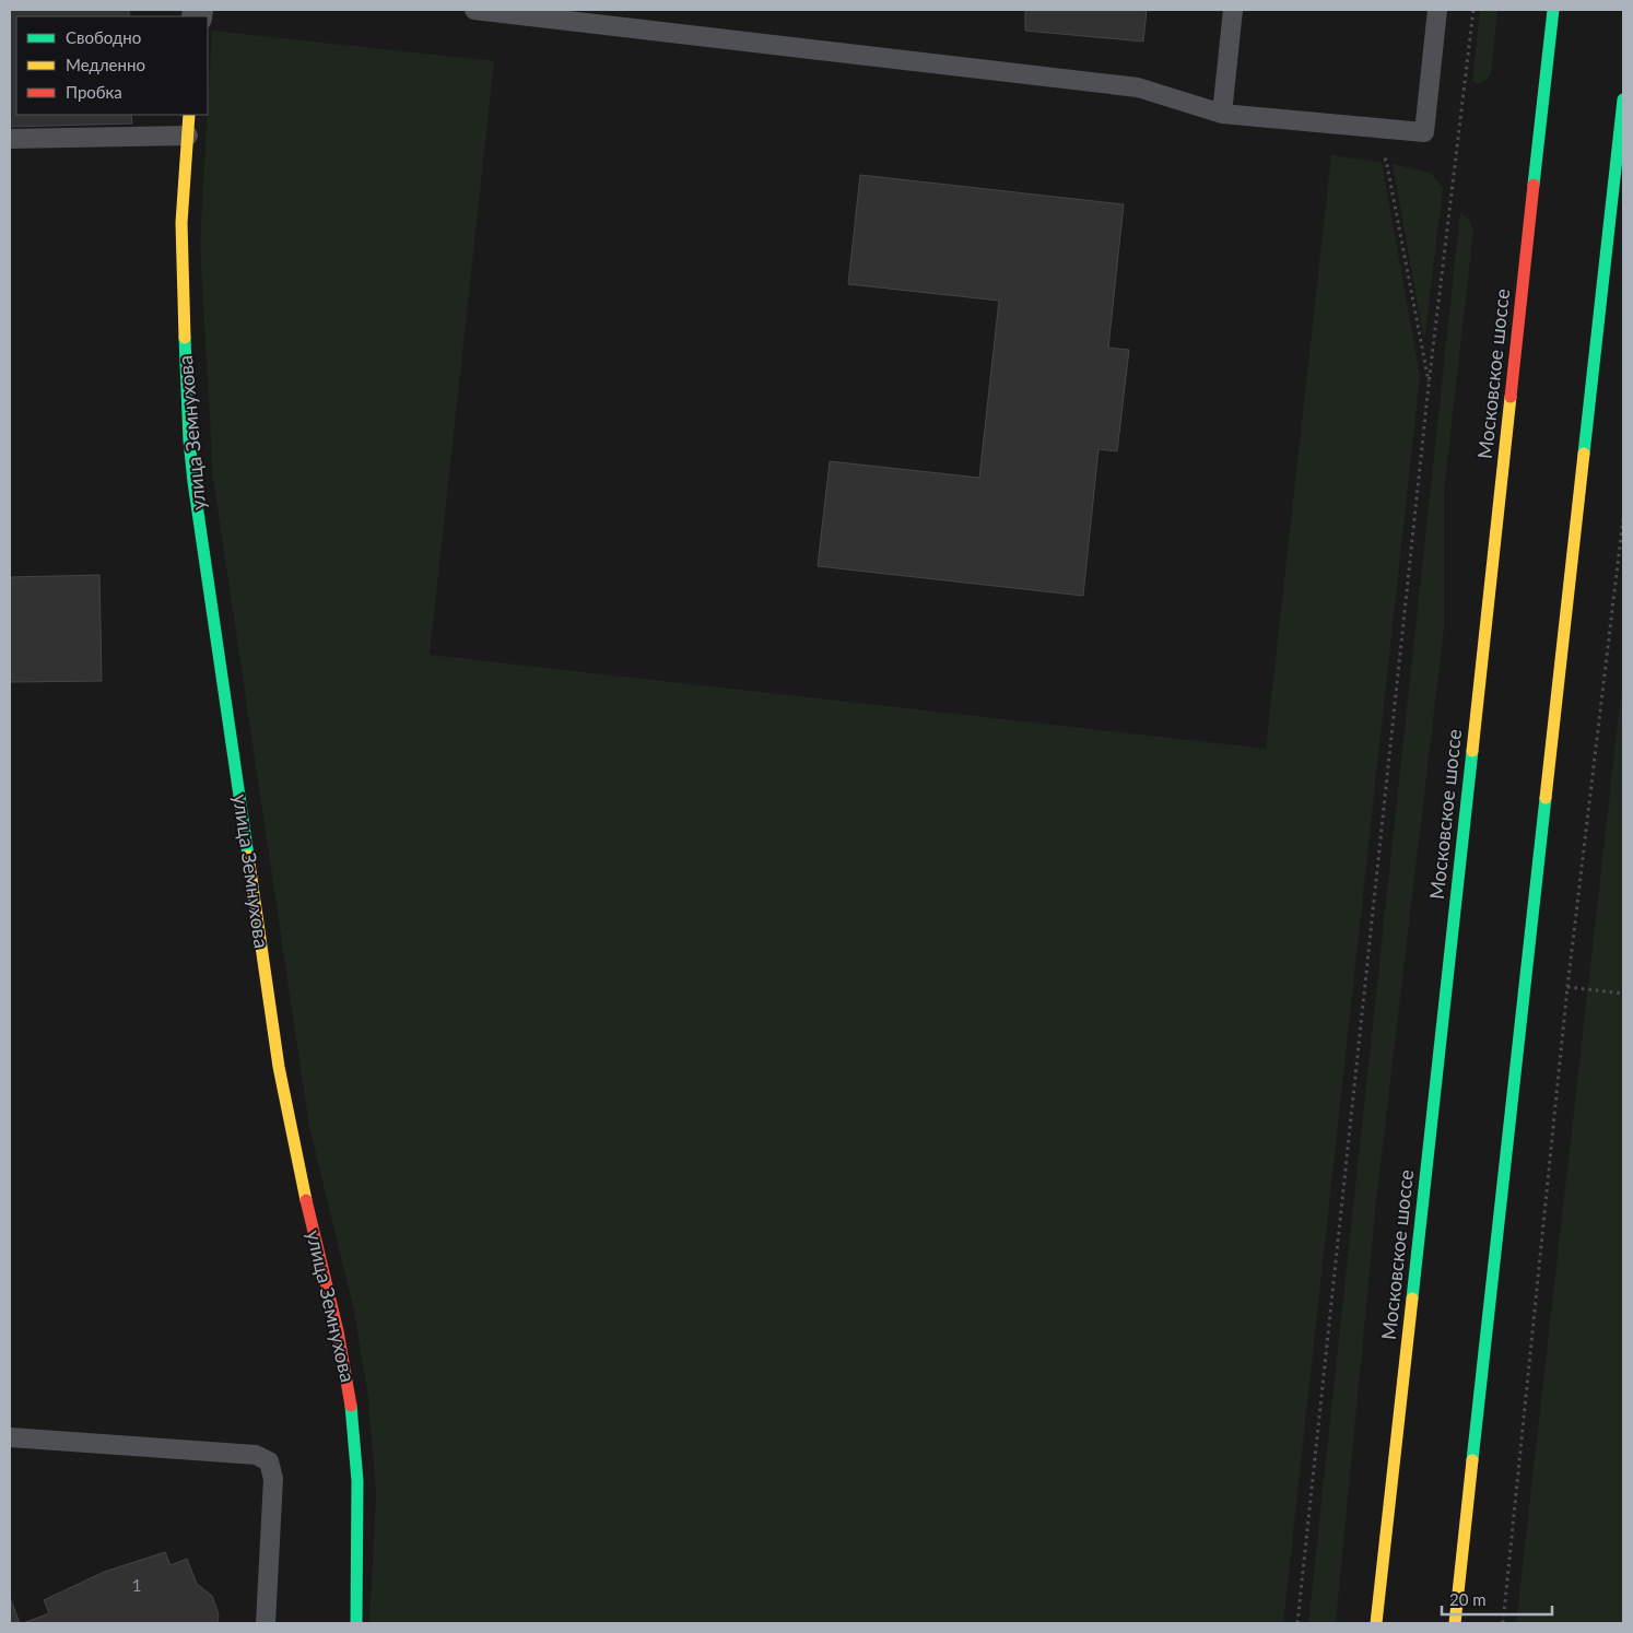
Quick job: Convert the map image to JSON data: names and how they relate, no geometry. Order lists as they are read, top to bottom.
{
  "streets": {
    "main road": ["Московское шоссе", "улица Земнухова"]
  },
  "house_numbers": ["1"],
  "legend": ["Свободно", "Медленно", "Пробка"],
  "scale_bar": "20 m"
}
